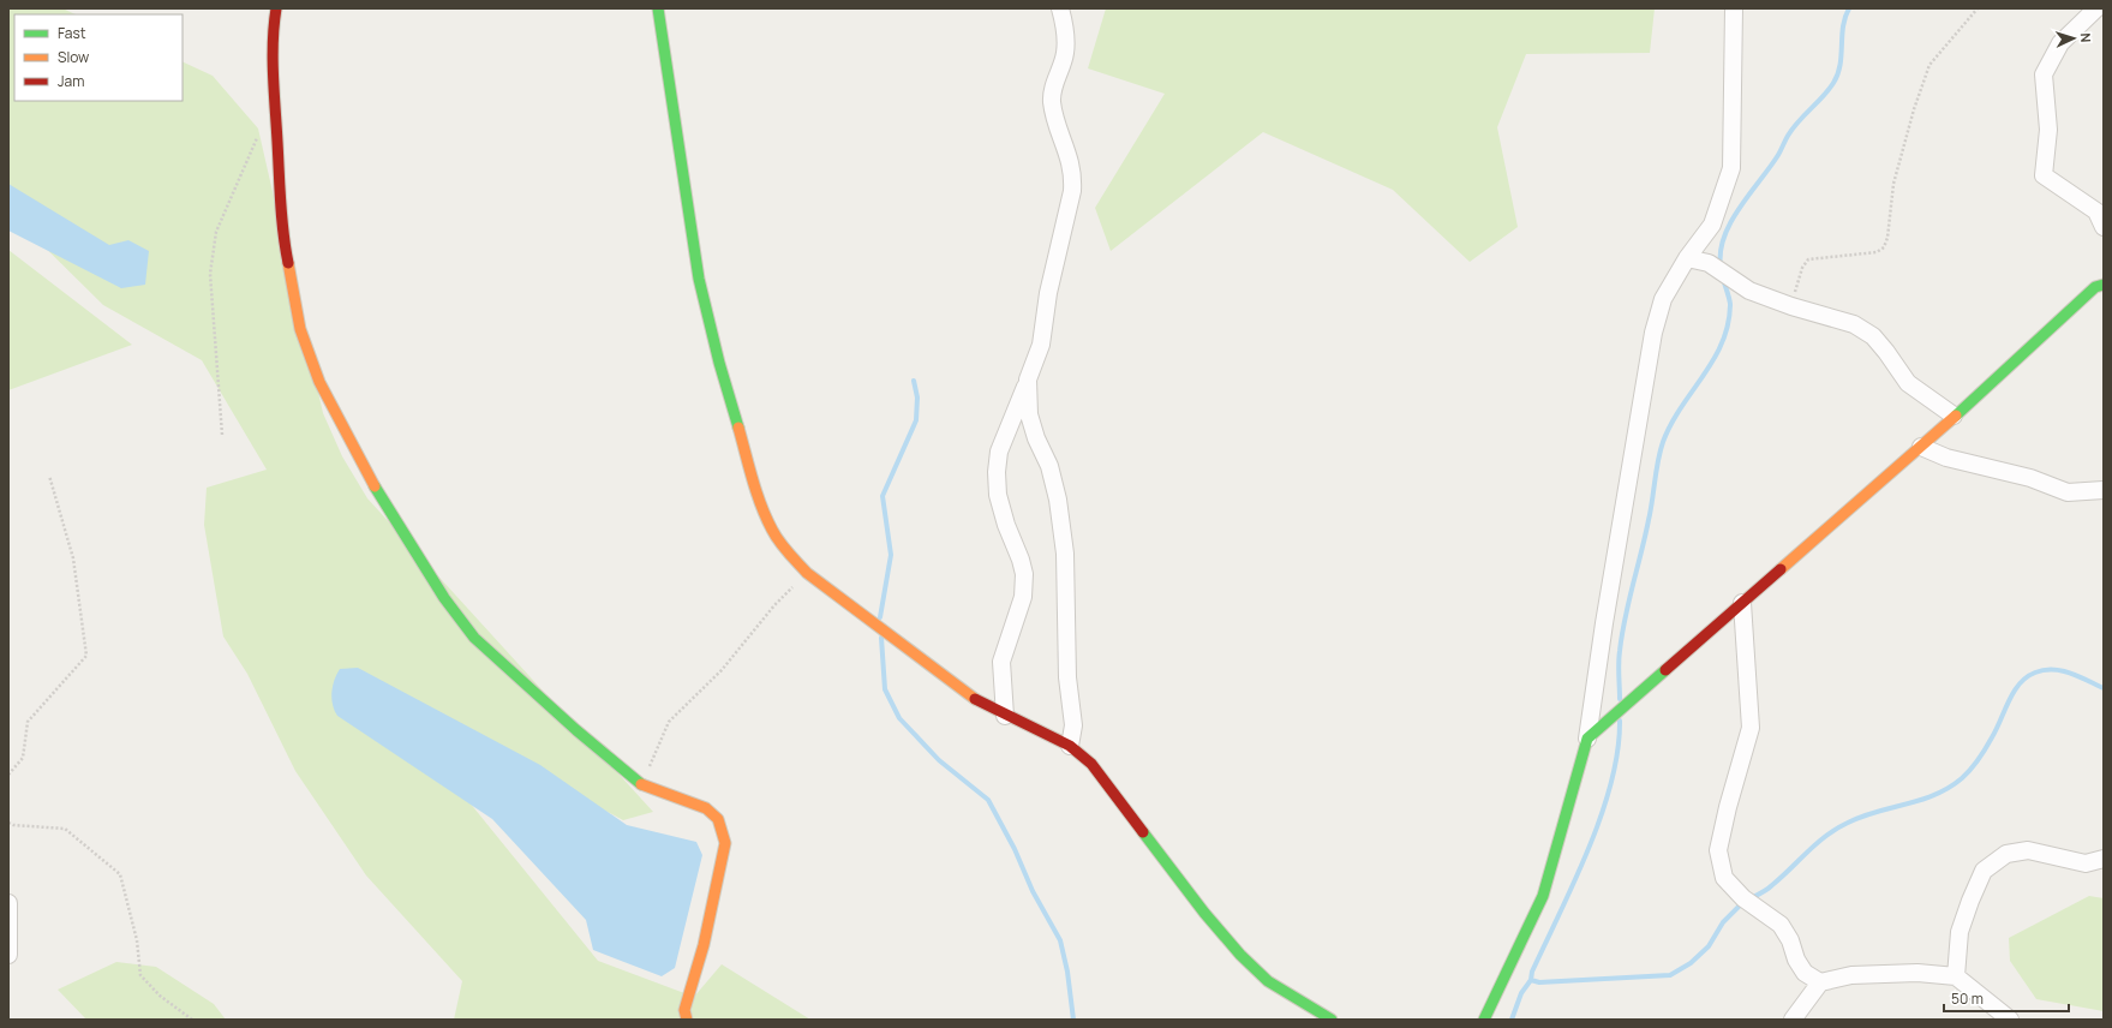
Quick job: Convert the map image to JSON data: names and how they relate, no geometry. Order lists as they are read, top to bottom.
{
  "legend": ["Fast", "Slow", "Jam"],
  "scale_bar": "50 m",
  "north": "right"
}
